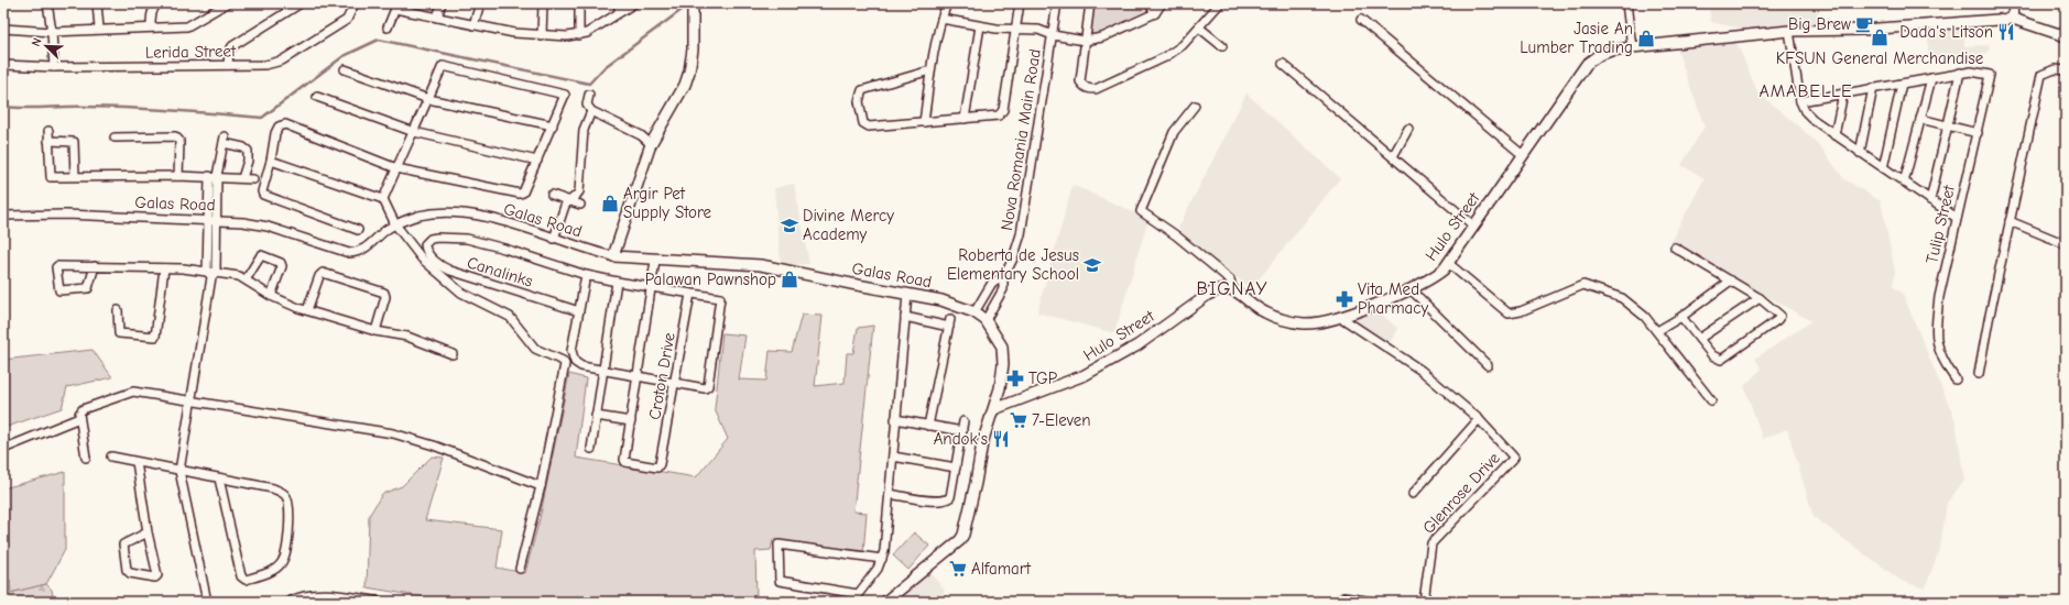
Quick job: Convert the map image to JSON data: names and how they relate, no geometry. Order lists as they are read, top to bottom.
{
  "streets": {
    "main road": ["Galas Road", "Hulo Street"],
    "street": [
      "Lerida Street",
      "Nova Romania Main Road",
      "Tulip Street",
      "Canalinks",
      "Croton Drive",
      "Glenrose Drive"
    ]
  },
  "crossings": [
    ["Nova Romania Main Road", "Galas Road"],
    ["Galas Road", "Hulo Street"]
  ],
  "districts": ["AMABELLE", "BIGNAY"],
  "places": {
    "cafe": ["Big Brew"],
    "restaurant": ["Dada's Litson", "Andok's"],
    "shop": [
      "KFSUN General Merchandise",
      "Jasie An Lumber Trading",
      "Argir Pet Supply Store",
      "Palawan Pawnshop"
    ],
    "school or university": ["Divine Mercy Academy", "Roberta de Jesus Elementary School"],
    "pharmacy": ["Vita Med Pharmacy", "TGP"],
    "supermarket": ["7-Eleven", "Alfamart"]
  },
  "north": "top left"
}
